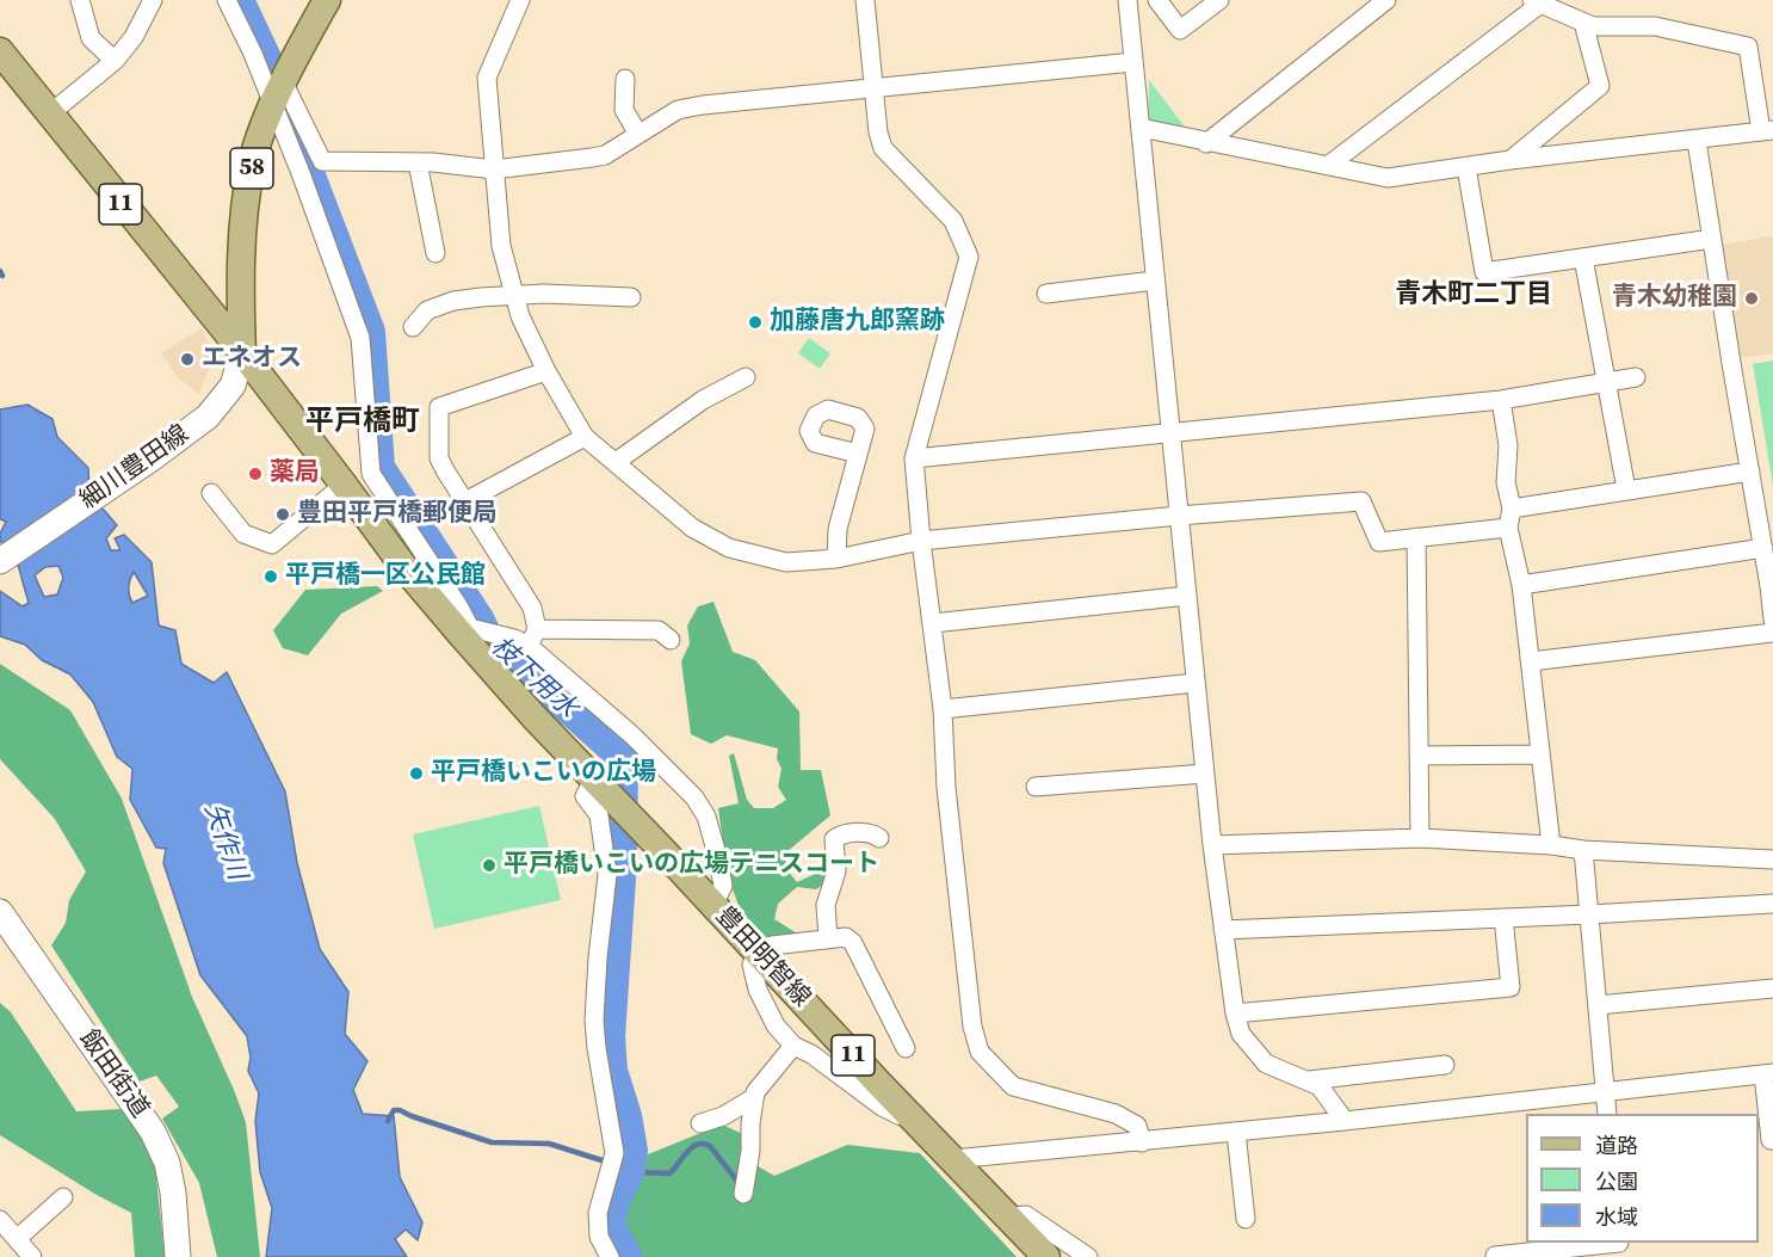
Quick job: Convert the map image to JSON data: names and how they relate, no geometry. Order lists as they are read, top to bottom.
{
  "streets": {
    "main road": ["58", "11", "豊田明智線"],
    "street": ["細川豊田線", "飯田街道"]
  },
  "crossings": [
    ["58", "細川豊田線"],
    ["58", "豊田明智線"],
    ["細川豊田線", "豊田明智線"]
  ],
  "districts": ["青木町二丁目", "平戸橋町"],
  "water": ["枝下用水", "矢作川"],
  "places": [
    "青木幼稚園",
    "加藤唐九郎窯跡",
    "エネオス",
    "薬局",
    "豊田平戸橋郵便局",
    "平戸橋一区公民館",
    "平戸橋いこいの広場",
    "平戸橋いこいの広場テニスコート"
  ],
  "legend": ["道路", "公園", "水域"]
}
